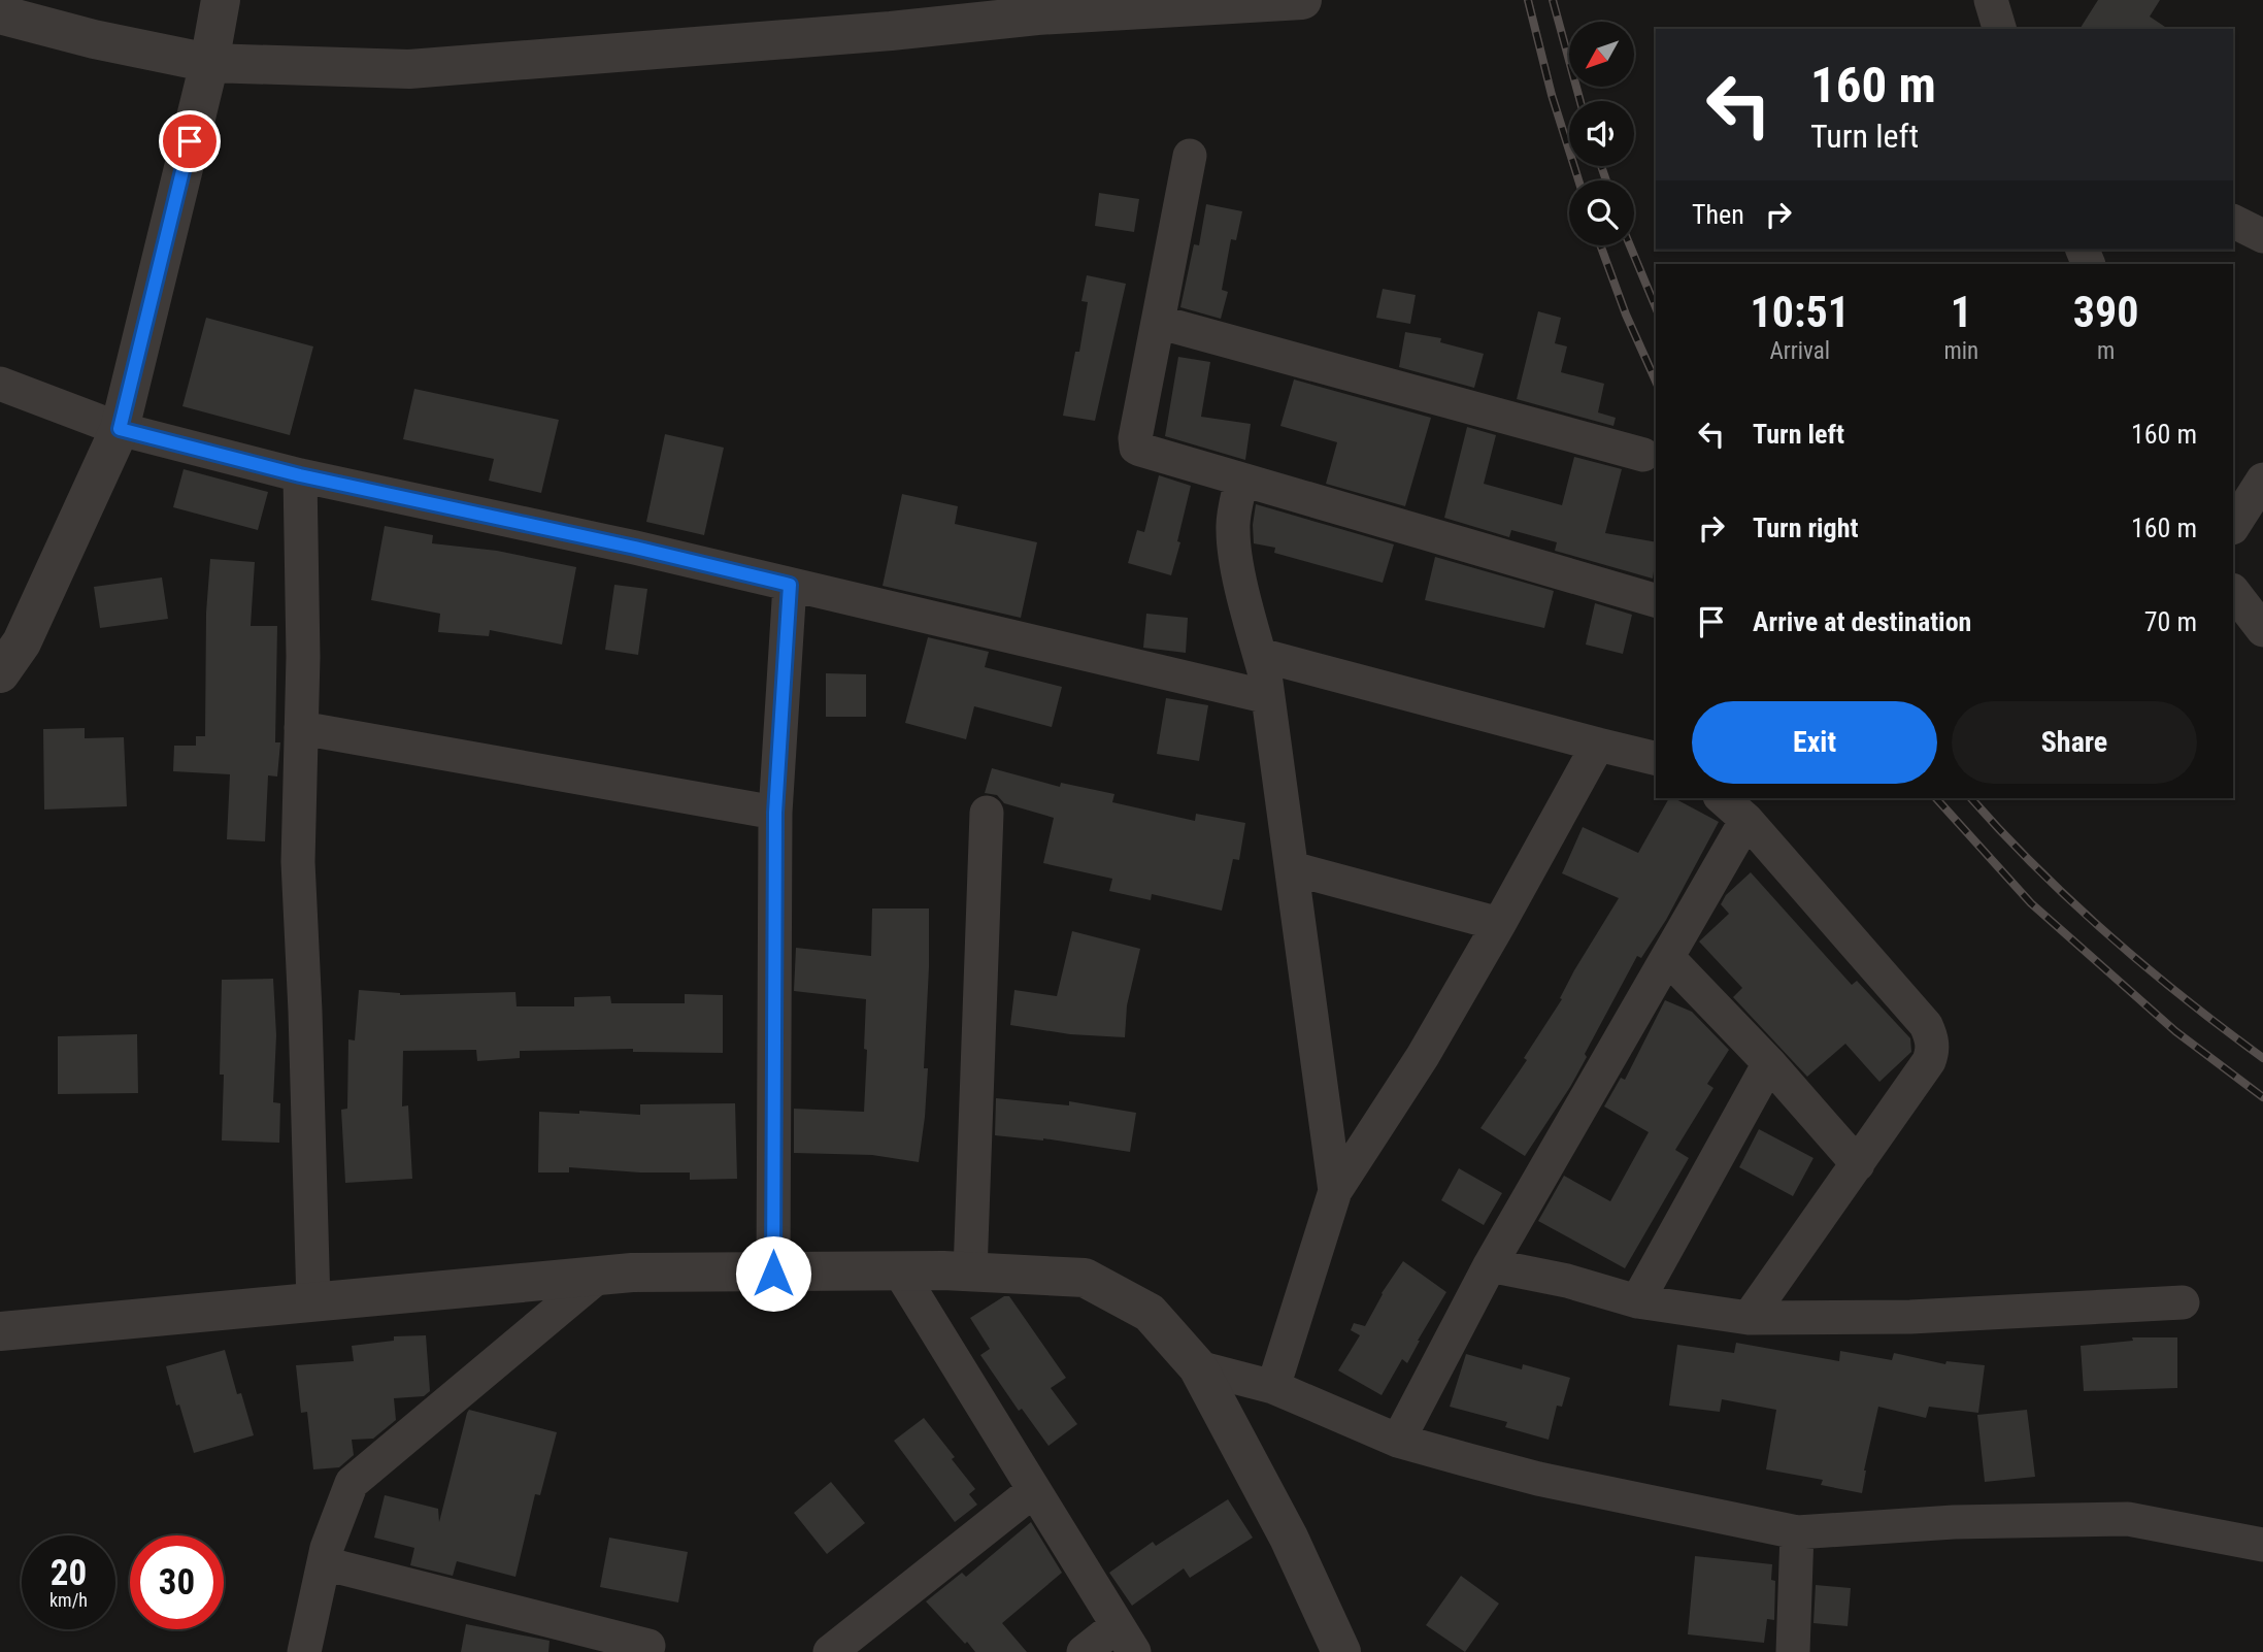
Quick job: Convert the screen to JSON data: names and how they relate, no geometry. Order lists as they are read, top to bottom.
{
  "north": "bottom left",
  "page": {
    "turn": ["160 m", "Turn left"],
    "then": "Then",
    "eta": [
      "10:51",
      "Arrival",
      "1",
      "min",
      "390",
      "m"
    ],
    "list": [
      {
        "name": "Turn left",
        "value": "160 m"
      },
      {
        "name": "Turn right",
        "value": "160 m"
      },
      {
        "name": "Arrive at destination",
        "value": "70 m"
      }
    ],
    "buttons": ["Exit", "Share"],
    "speed": "20 km/h",
    "limit": "30"
  }
}
